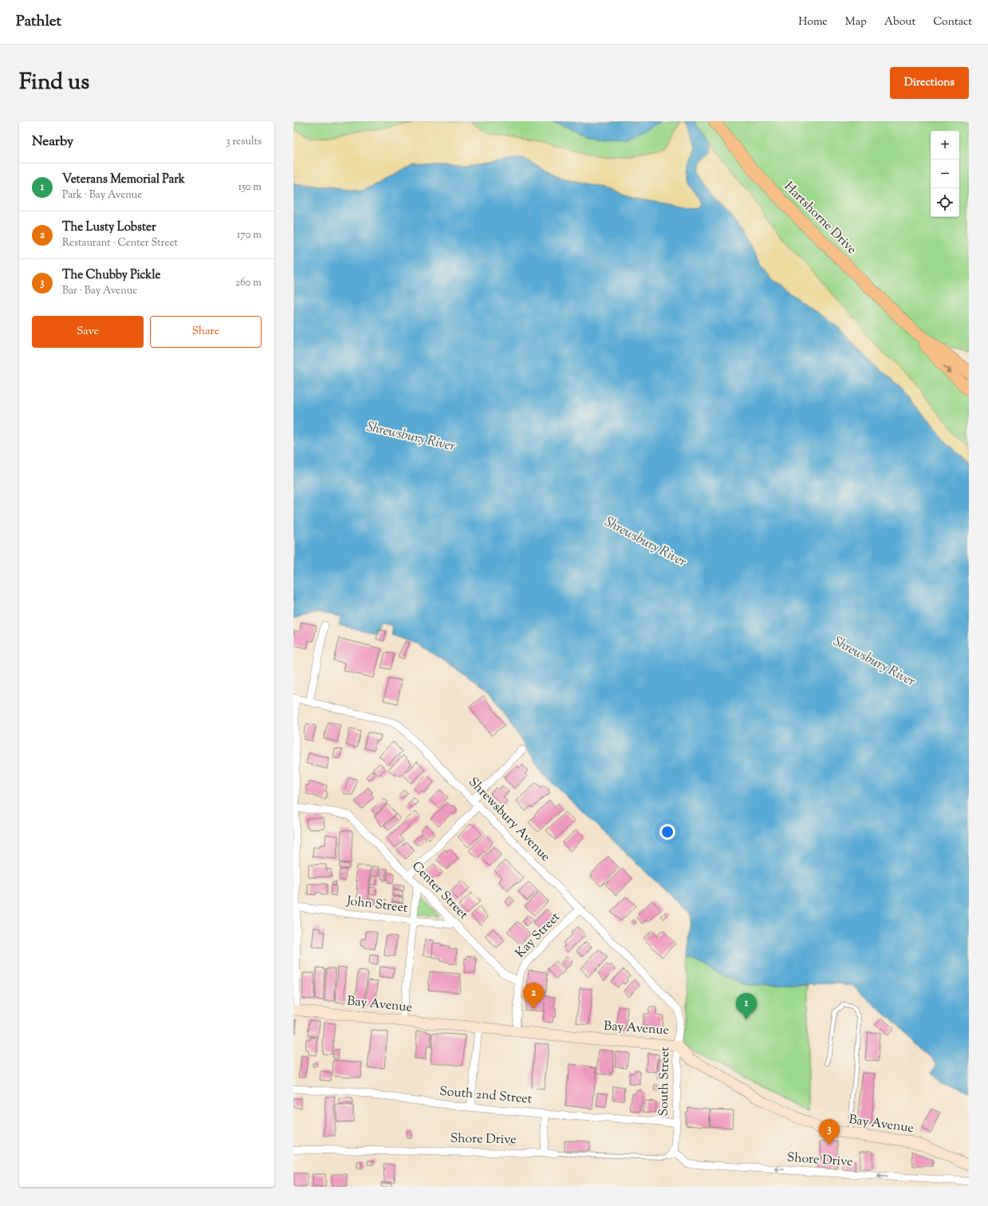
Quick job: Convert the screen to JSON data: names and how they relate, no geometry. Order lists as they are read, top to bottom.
{
  "streets": {
    "main road": ["Hartshorne Drive"],
    "street": [
      "Shrewsbury Avenue",
      "Center Street",
      "John Street",
      "Kay Street",
      "Bay Avenue",
      "South Street",
      "South 2nd Street",
      "Shore Drive"
    ]
  },
  "crossings": [
    ["Shrewsbury Avenue", "Kay Street"],
    ["Shrewsbury Avenue", "South Street"],
    ["Center Street", "John Street"],
    ["Center Street", "Kay Street"],
    ["Bay Avenue", "South Street"],
    ["South Street", "South 2nd Street"],
    ["South Street", "Shore Drive"]
  ],
  "one_way": ["Shore Drive"],
  "water": ["Shrewsbury River"],
  "page": {
    "header": "Pathlet",
    "nav": [
      "Home",
      "Map",
      "About",
      "Contact"
    ],
    "title": "Find us",
    "buttons": [
      "Directions",
      ["Save", "Share"]
    ],
    "heading": ["Nearby", "3 results"],
    "map_buttons": ["+", "−"],
    "list": [
      {
        "mark": "1",
        "name": "Veterans Memorial Park",
        "note": "Park · Bay Avenue",
        "value": "150 m"
      },
      {
        "mark": "2",
        "name": "The Lusty Lobster",
        "note": "Restaurant · Center Street",
        "value": "170 m"
      },
      {
        "mark": "3",
        "name": "The Chubby Pickle",
        "note": "Bar · Bay Avenue",
        "value": "260 m"
      }
    ],
    "pins": ["2", "1", "3"]
  }
}
